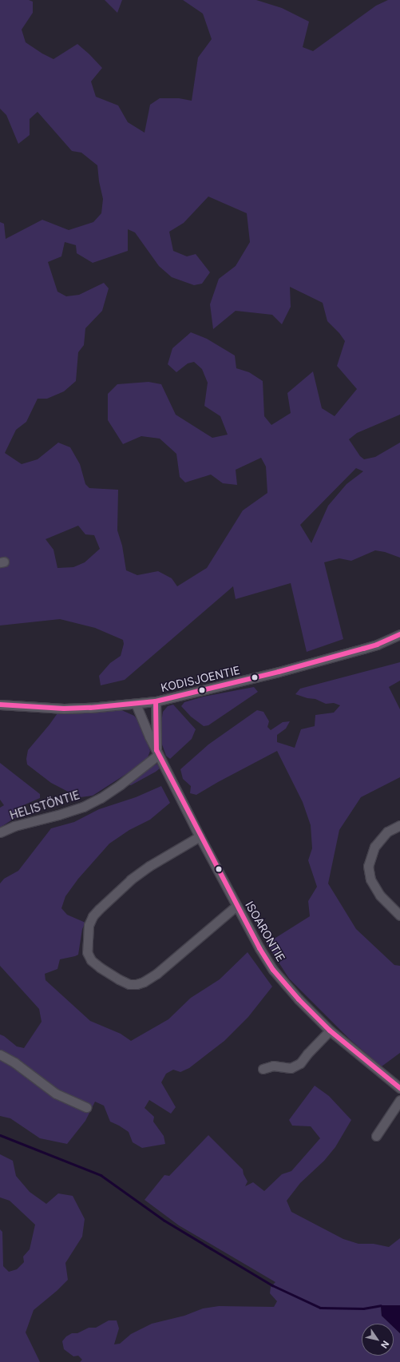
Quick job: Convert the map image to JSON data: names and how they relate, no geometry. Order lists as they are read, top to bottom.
{
  "streets": {
    "street": ["KODISJOENTIE", "HELISTÖNTIE", "ISOARONTIE"]
  },
  "crossings": [
    ["KODISJOENTIE", "ISOARONTIE"],
    ["HELISTÖNTIE", "ISOARONTIE"]
  ],
  "north": "bottom right"
}
